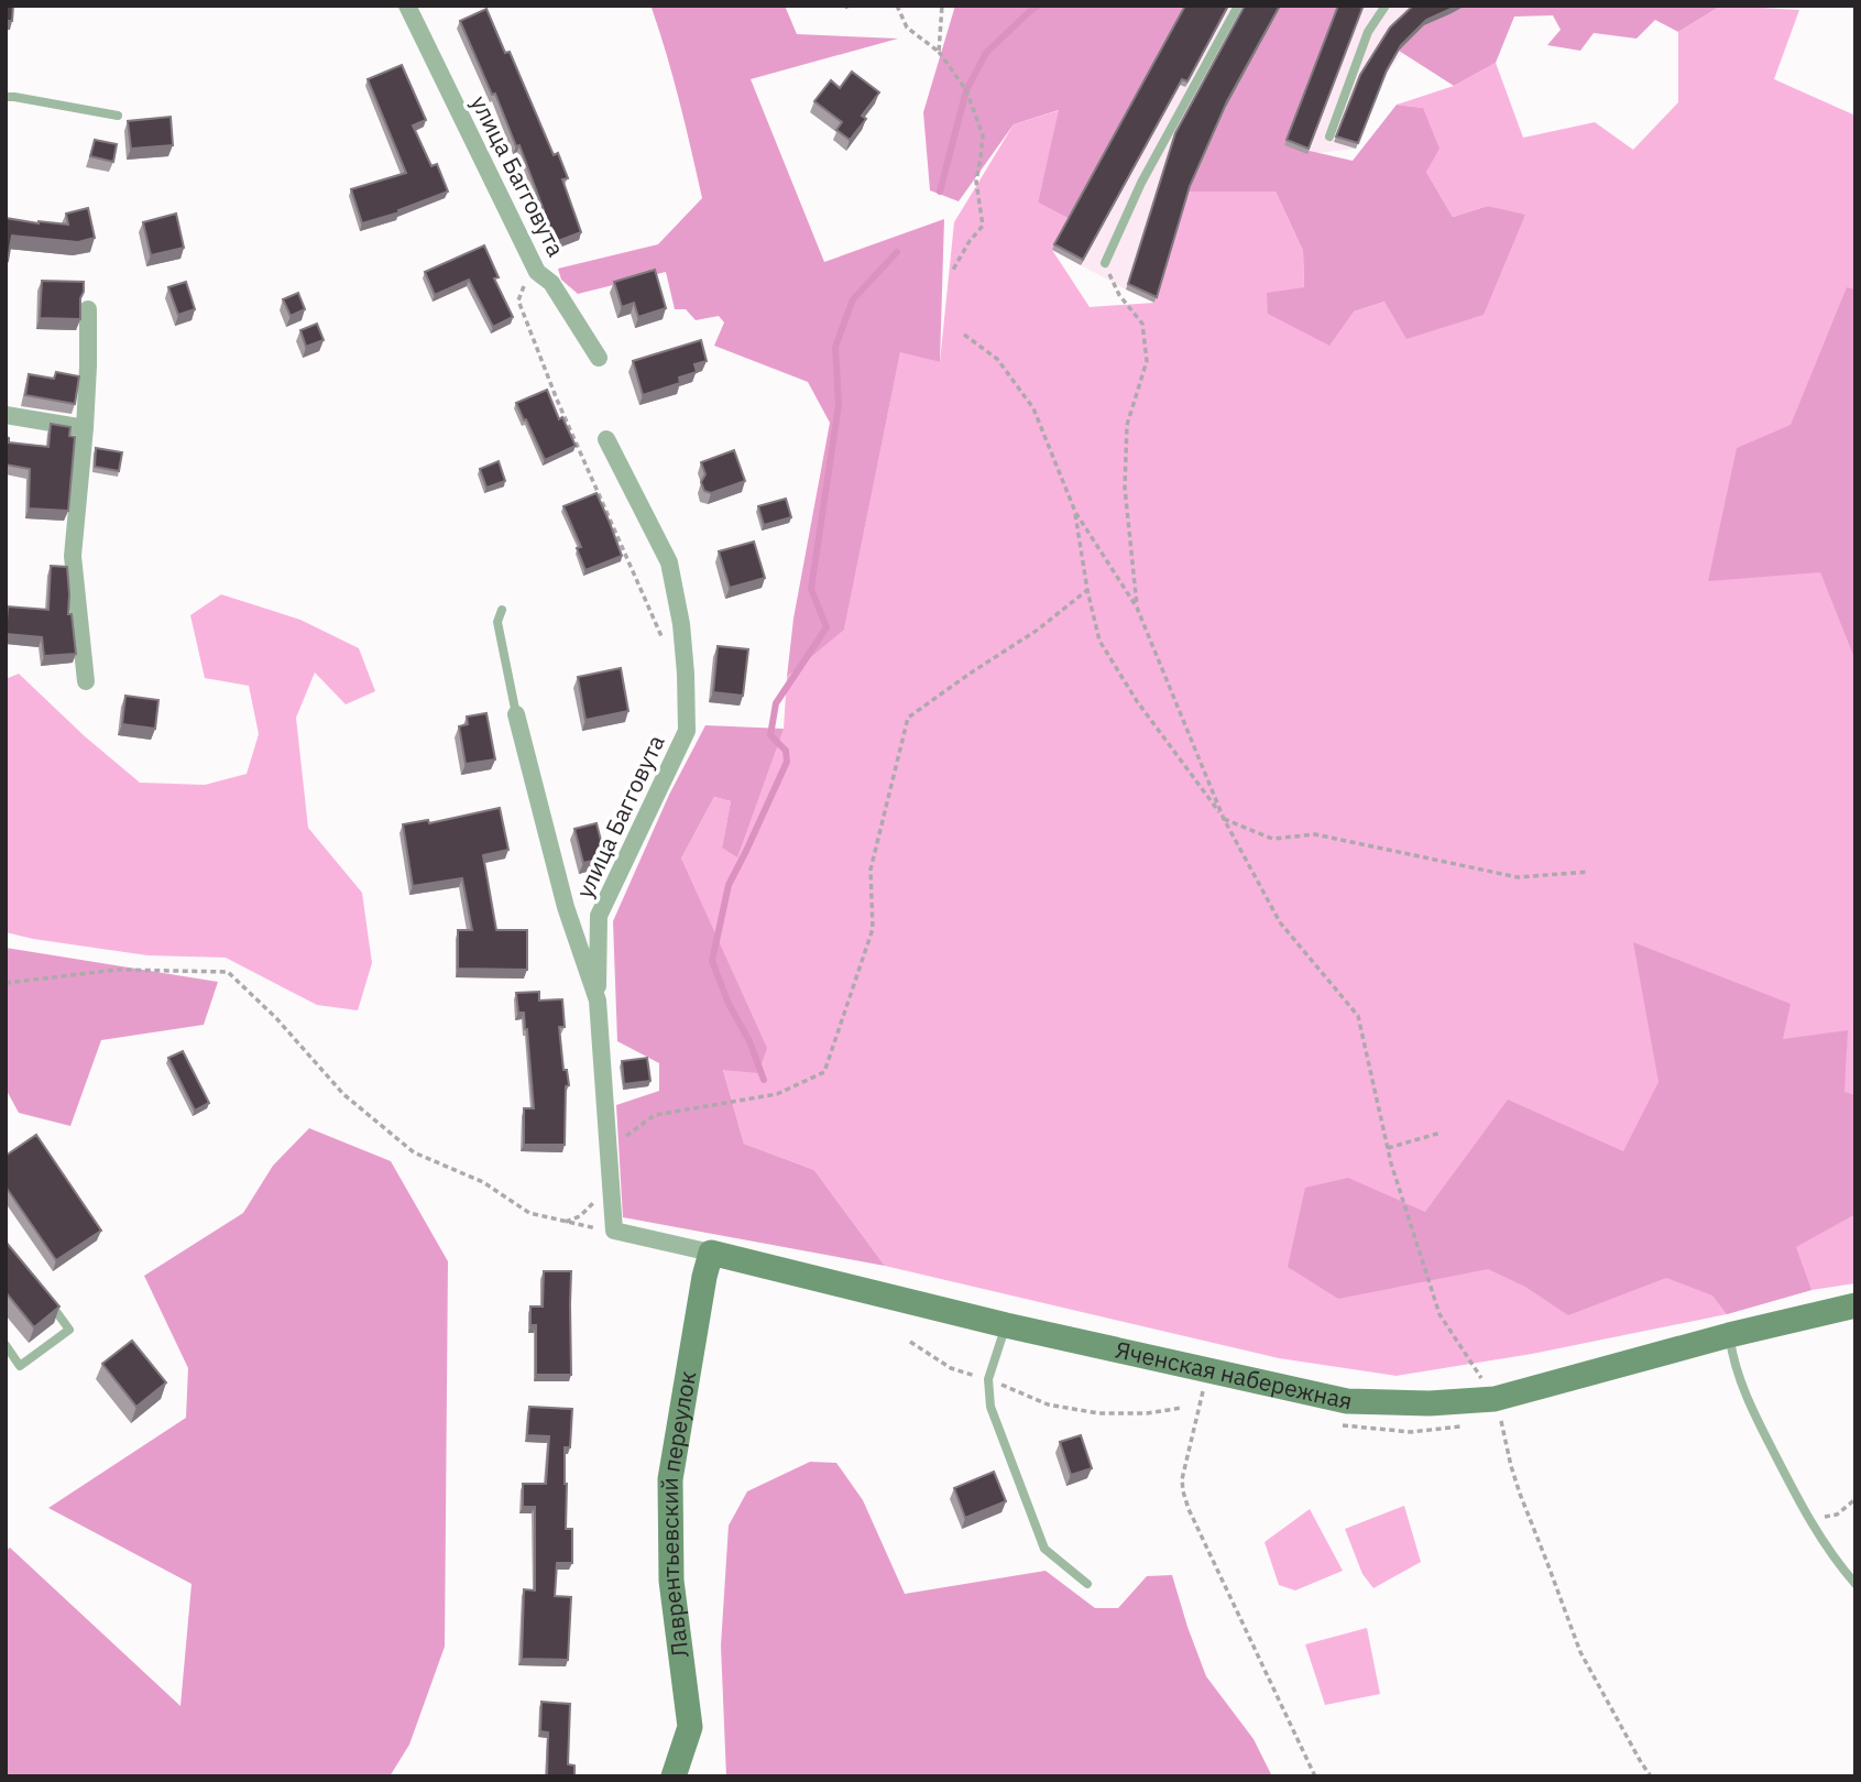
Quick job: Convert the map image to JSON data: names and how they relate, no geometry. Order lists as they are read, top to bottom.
{
  "streets": {
    "street": ["улица Багговута", "Яченская набережная", "Лаврентьевский переулок"]
  },
  "crossings": [
    ["Яченская набережная", "Лаврентьевский переулок"]
  ]
}
